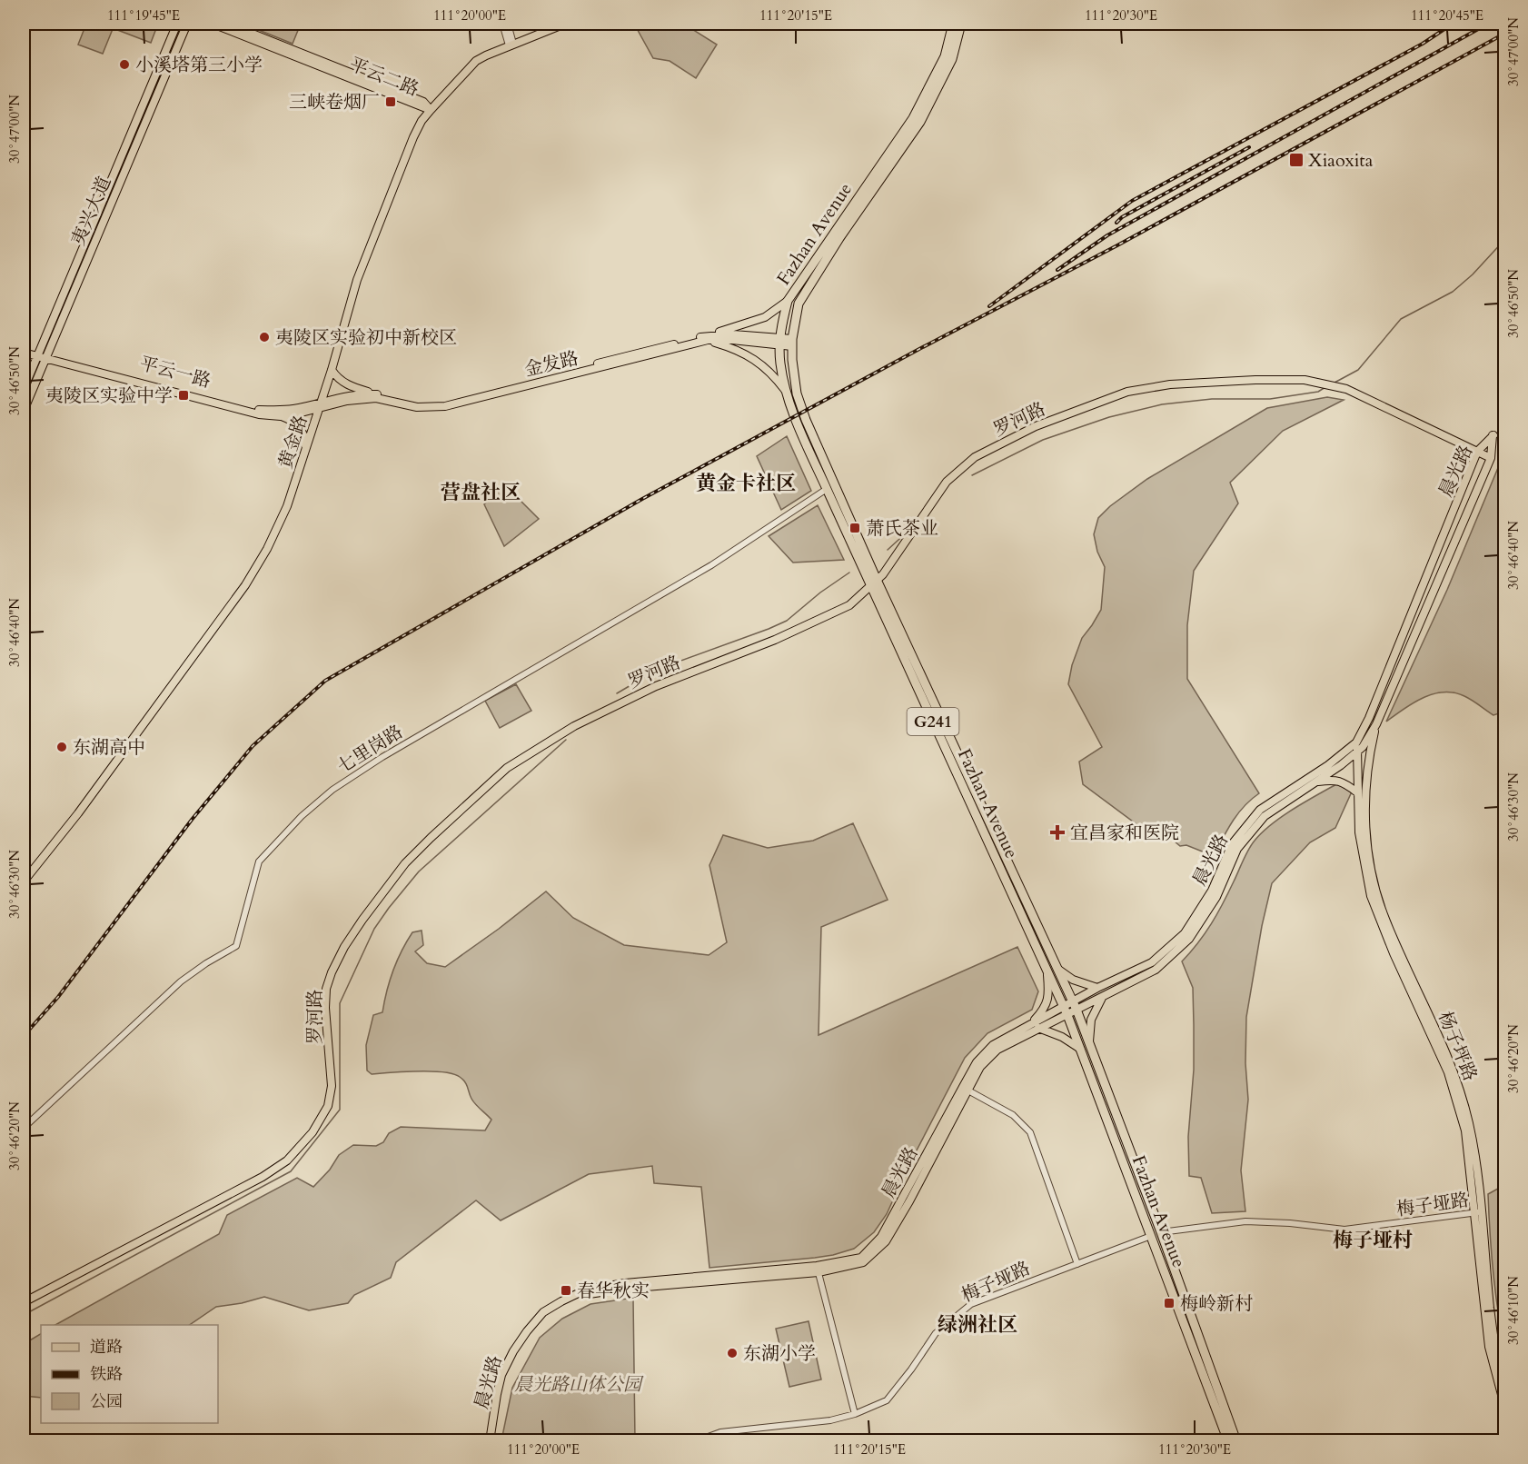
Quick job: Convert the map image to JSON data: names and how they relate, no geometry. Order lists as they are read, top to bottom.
{
  "streets": {
    "highway": ["Fazhan Avenue", "G241"],
    "main road": [
      "平云二路",
      "夷兴大道",
      "金发路",
      "平云一路",
      "罗河路",
      "黄金路",
      "晨光路",
      "杨子坪路"
    ],
    "street": ["七里岗路", "梅子垭路"]
  },
  "crossings": [
    ["平云二路", "黄金路"],
    ["夷兴大道", "平云一路"],
    ["Fazhan Avenue", "金发路"],
    ["Fazhan Avenue", "罗河路"],
    ["Fazhan Avenue", "晨光路"],
    ["Fazhan Avenue", "七里岗路"],
    ["Fazhan Avenue", "梅子垭路"],
    ["金发路", "平云一路"],
    ["金发路", "黄金路"],
    ["平云一路", "黄金路"],
    ["罗河路", "晨光路"],
    ["晨光路", "杨子坪路"],
    ["杨子坪路", "梅子垭路"]
  ],
  "districts": [
    "黄金卡社区",
    "营盘社区",
    "梅子垭村",
    "绿洲社区"
  ],
  "parks": ["晨光路山体公园"],
  "places": {
    "other": [
      "小溪塔第三小学",
      "夷陵区实验初中新校区",
      "东湖高中",
      "东湖小学"
    ],
    "transit": [
      "三峡卷烟厂",
      "Xiaoxita",
      "夷陵区实验中学",
      "萧氏茶业",
      "春华秋实",
      "梅岭新村"
    ],
    "health": ["宜昌家和医院"]
  },
  "legend": ["道路", "铁路", "公园"],
  "coordinates": [
    "111°19'45\"E",
    "111°20'00\"E",
    "111°20'15\"E",
    "111°20'30\"E",
    "111°20'45\"E",
    "30°47'00\"N",
    "30°46'50\"N",
    "30°46'40\"N",
    "30°46'30\"N",
    "30°46'20\"N",
    "30°46'10\"N"
  ]
}
